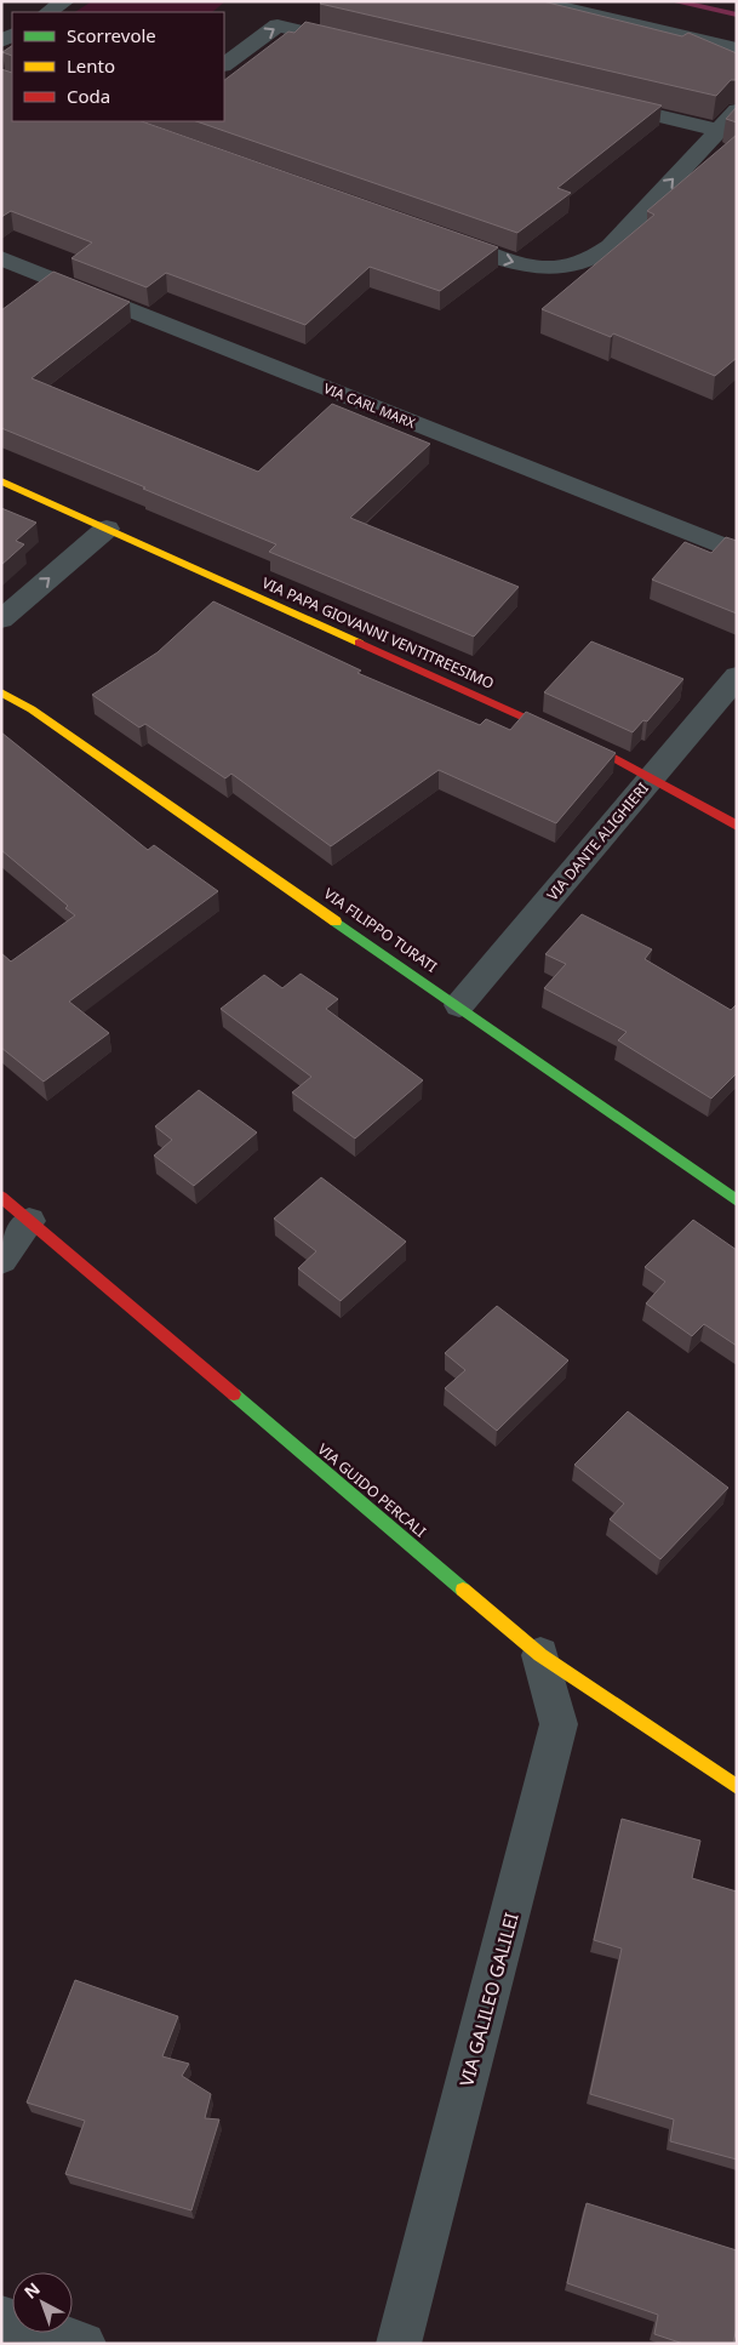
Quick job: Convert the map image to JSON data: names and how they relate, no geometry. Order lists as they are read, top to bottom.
{
  "streets": {
    "street": [
      "VIA CARL MARX",
      "VIA PAPA GIOVANNI VENTITREESIMO",
      "VIA DANTE ALIGHIERI",
      "VIA FILIPPO TURATI",
      "VIA GUIDO PERCALI",
      "VIA GALILEO GALILEI"
    ]
  },
  "crossings": [
    ["VIA PAPA GIOVANNI VENTITREESIMO", "VIA DANTE ALIGHIERI"],
    ["VIA DANTE ALIGHIERI", "VIA FILIPPO TURATI"],
    ["VIA GUIDO PERCALI", "VIA GALILEO GALILEI"]
  ],
  "legend": ["Scorrevole", "Lento", "Coda"],
  "north": "top left"
}
